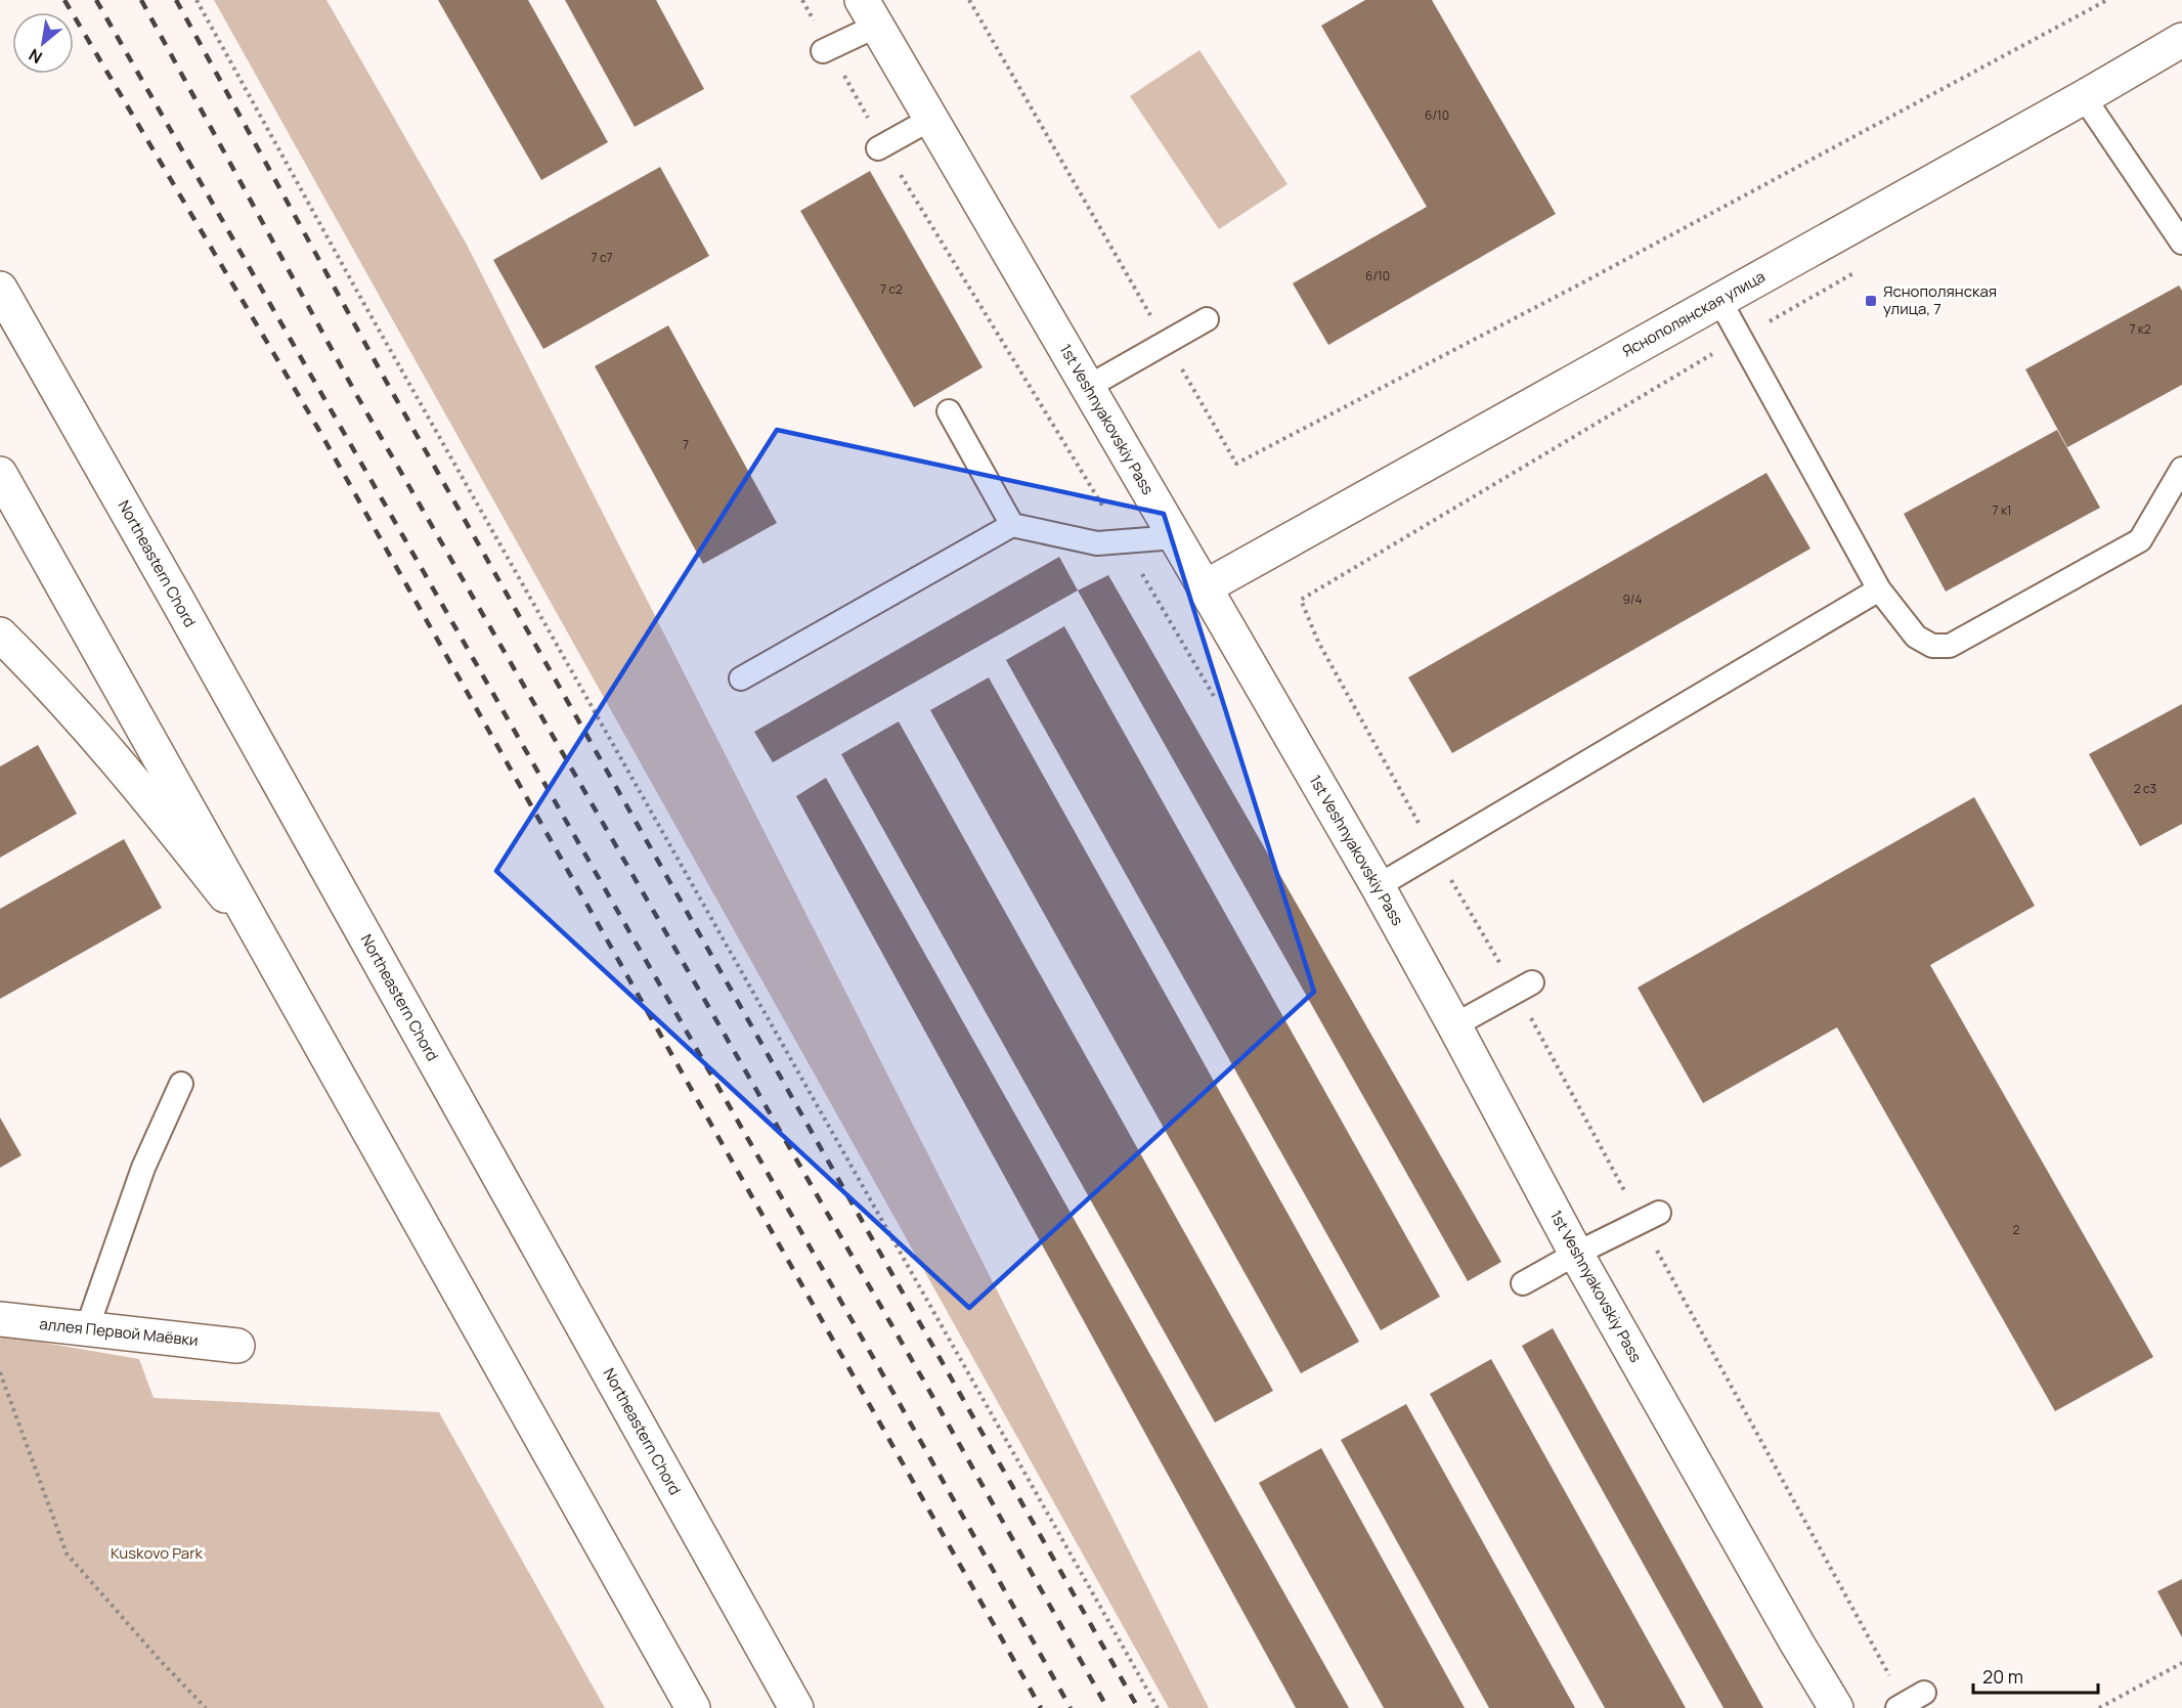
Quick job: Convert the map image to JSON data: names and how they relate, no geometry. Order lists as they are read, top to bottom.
{
  "streets": {
    "main road": [
      "Яснополянская улица",
      "1st Veshnyakovskiy Pass",
      "Northeastern Chord",
      "аллея Первой Маёвки"
    ]
  },
  "crossings": [
    ["Яснополянская улица", "1st Veshnyakovskiy Pass"]
  ],
  "parks": ["Kuskovo Park"],
  "places": {
    "transit": ["Яснополянская улица, 7"]
  },
  "house_numbers": [
    "6/10",
    "7 с7",
    "6/10",
    "7 с2",
    "7 к2",
    "7",
    "7 к1",
    "9/4",
    "2 с3",
    "2"
  ],
  "scale_bar": "20 m",
  "north": "bottom left"
}
